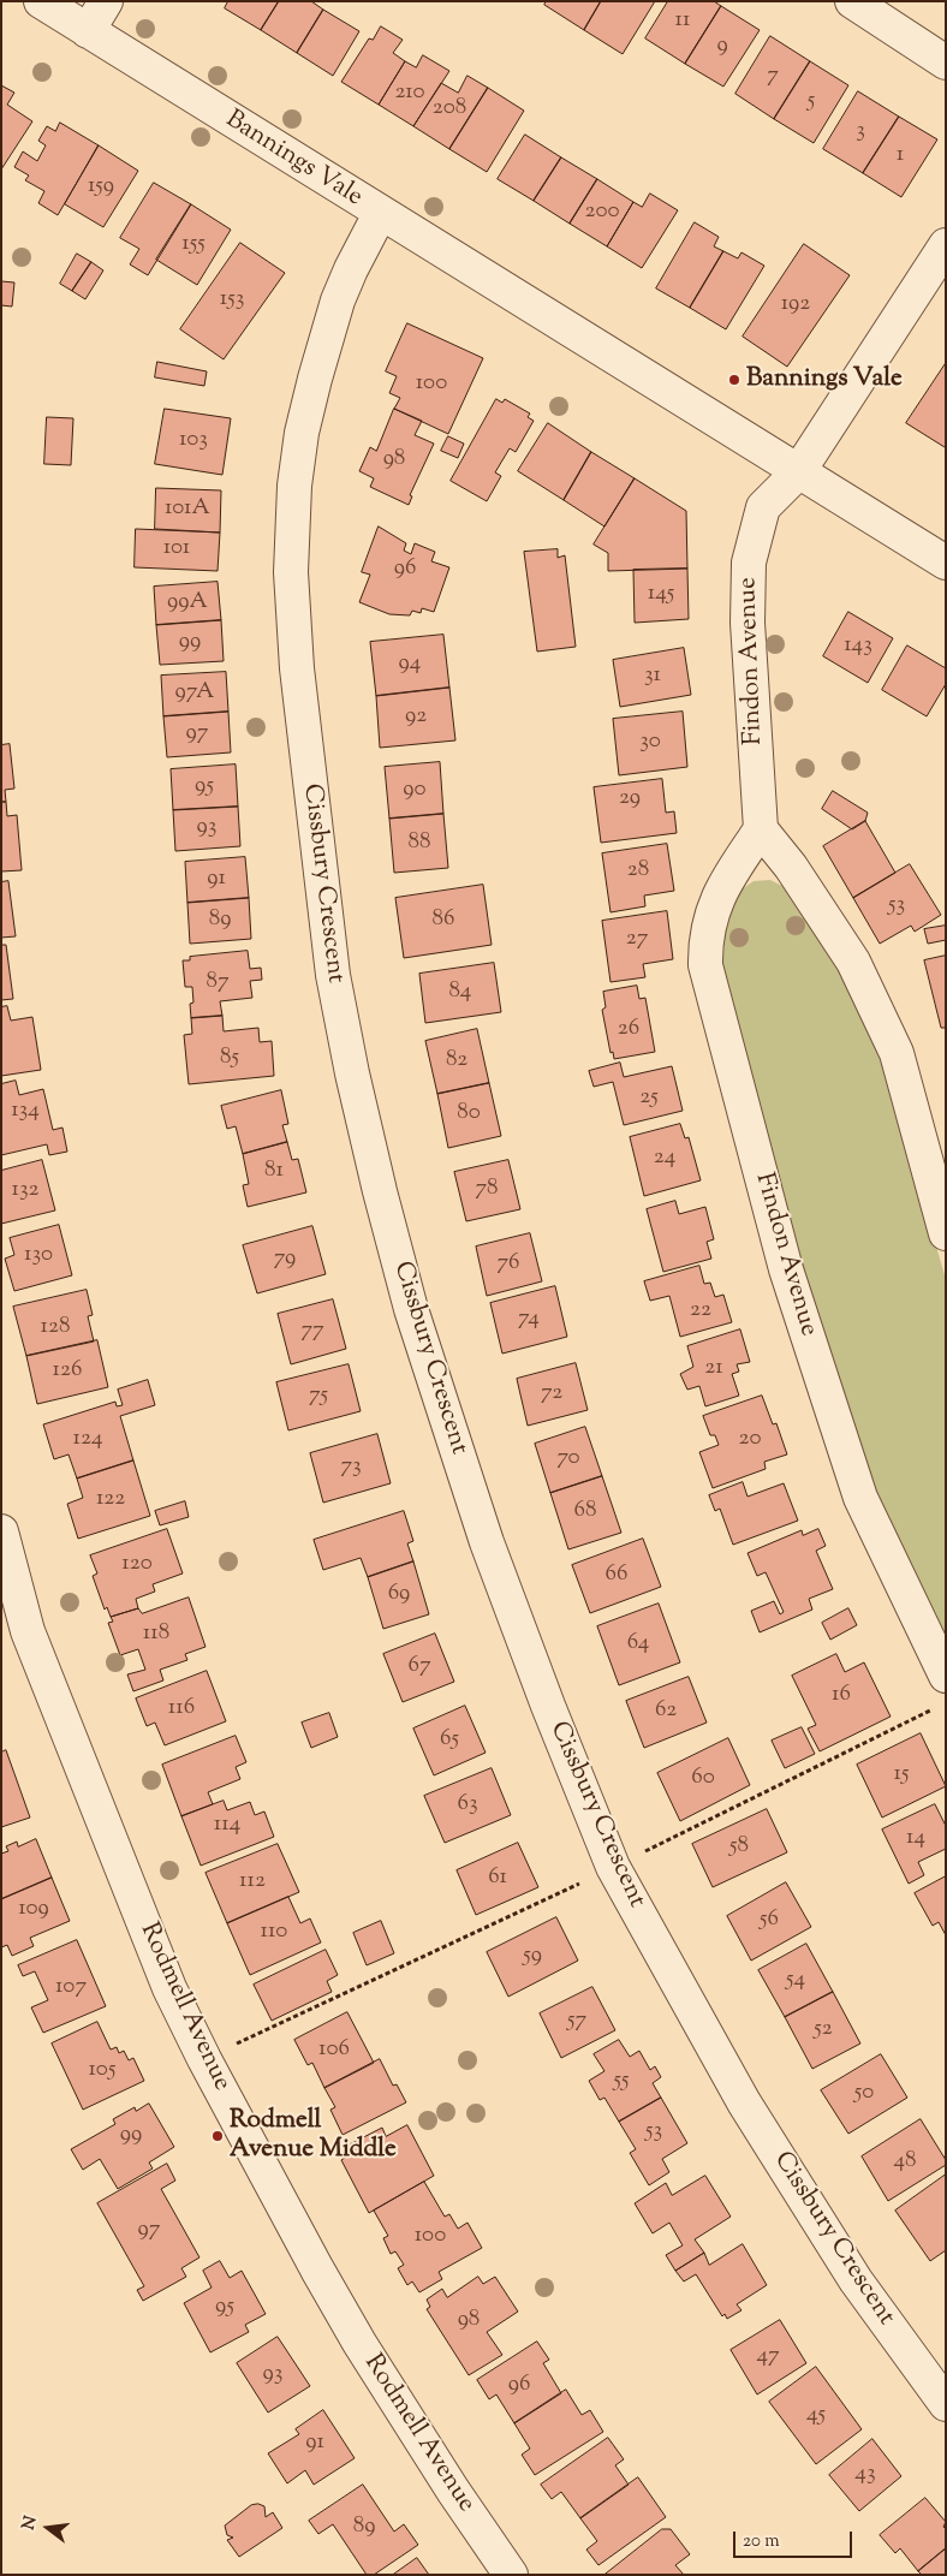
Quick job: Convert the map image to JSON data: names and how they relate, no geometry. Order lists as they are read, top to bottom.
{
  "streets": {
    "street": [
      "Bannings Vale",
      "Findon Avenue",
      "Cissbury Crescent",
      "Rodmell Avenue"
    ]
  },
  "crossings": [
    ["Bannings Vale", "Findon Avenue"],
    ["Bannings Vale", "Cissbury Crescent"]
  ],
  "places": ["Bannings Vale", "Rodmell Avenue Middle"],
  "house_numbers": [
    "11",
    "9",
    "7",
    "210",
    "5",
    "208",
    "3",
    "1",
    "159",
    "200",
    "155",
    "153",
    "192",
    "100",
    "103",
    "98",
    "101A",
    "101",
    "96",
    "145",
    "99A",
    "99",
    "143",
    "94",
    "31",
    "97A",
    "92",
    "97",
    "30",
    "95",
    "90",
    "29",
    "93",
    "88",
    "28",
    "91",
    "53",
    "89",
    "86",
    "27",
    "87",
    "84",
    "26",
    "85",
    "82",
    "25",
    "134",
    "80",
    "24",
    "81",
    "78",
    "132",
    "130",
    "79",
    "76",
    "22",
    "74",
    "128",
    "77",
    "21",
    "126",
    "72",
    "75",
    "124",
    "20",
    "70",
    "73",
    "122",
    "68",
    "120",
    "66",
    "69",
    "118",
    "64",
    "67",
    "16",
    "116",
    "62",
    "65",
    "15",
    "60",
    "63",
    "114",
    "14",
    "58",
    "61",
    "112",
    "109",
    "56",
    "110",
    "59",
    "54",
    "107",
    "57",
    "52",
    "106",
    "105",
    "55",
    "50",
    "53",
    "99",
    "48",
    "97",
    "100",
    "95",
    "98",
    "47",
    "93",
    "96",
    "45",
    "91",
    "43",
    "89"
  ],
  "scale_bar": "20 m",
  "north": "left"
}
